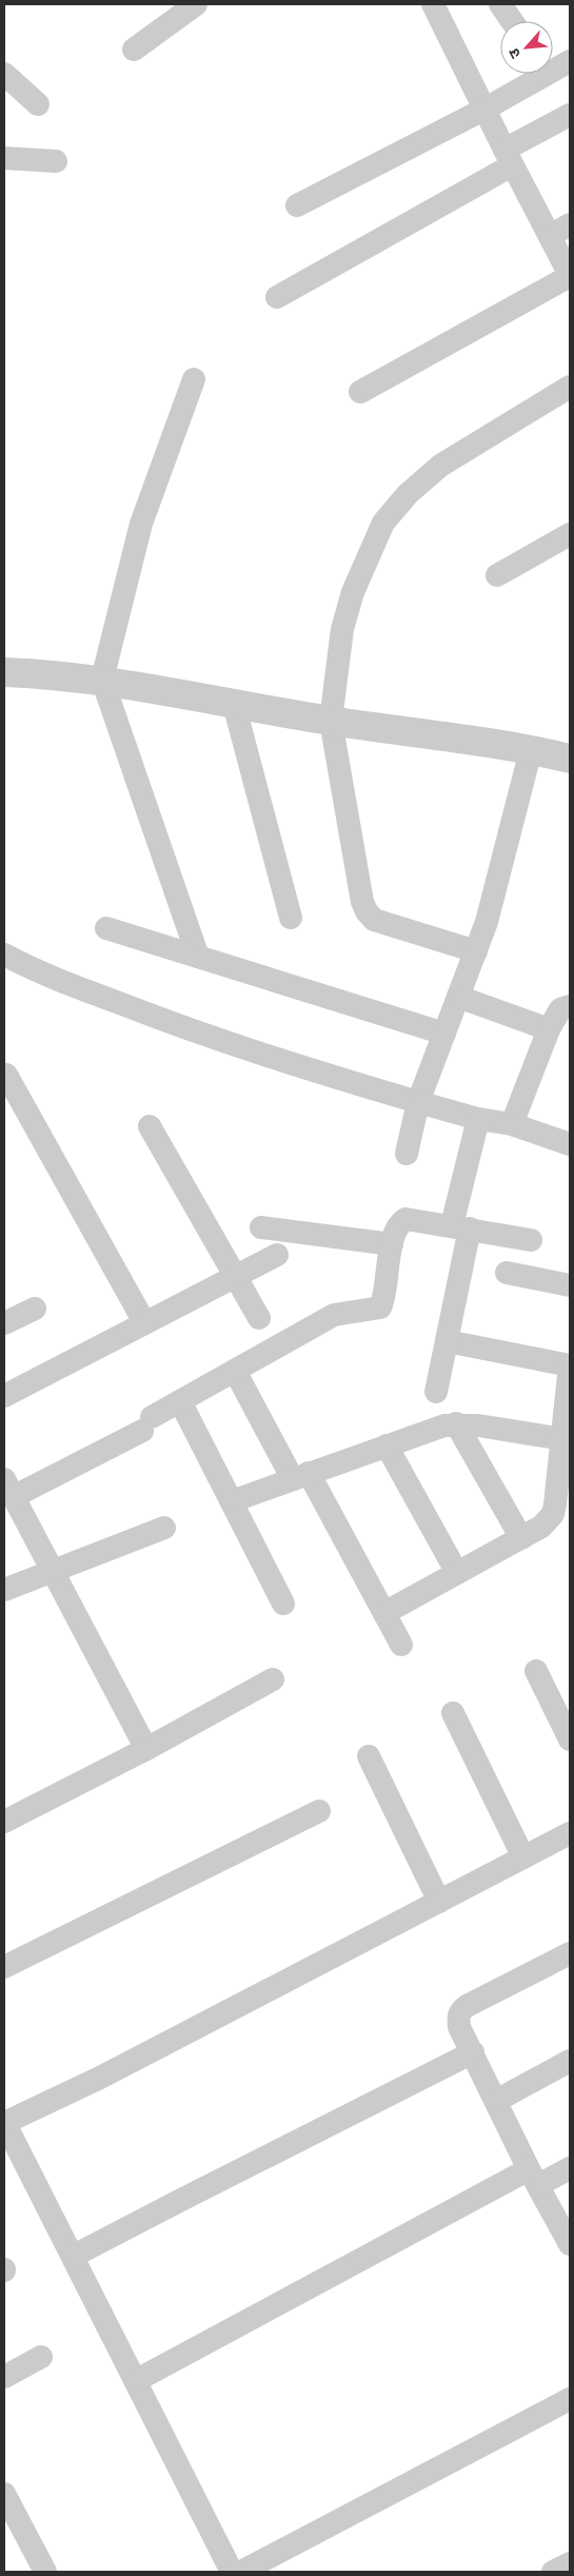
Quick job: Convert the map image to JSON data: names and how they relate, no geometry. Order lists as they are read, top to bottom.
{
  "north": "bottom left"
}
